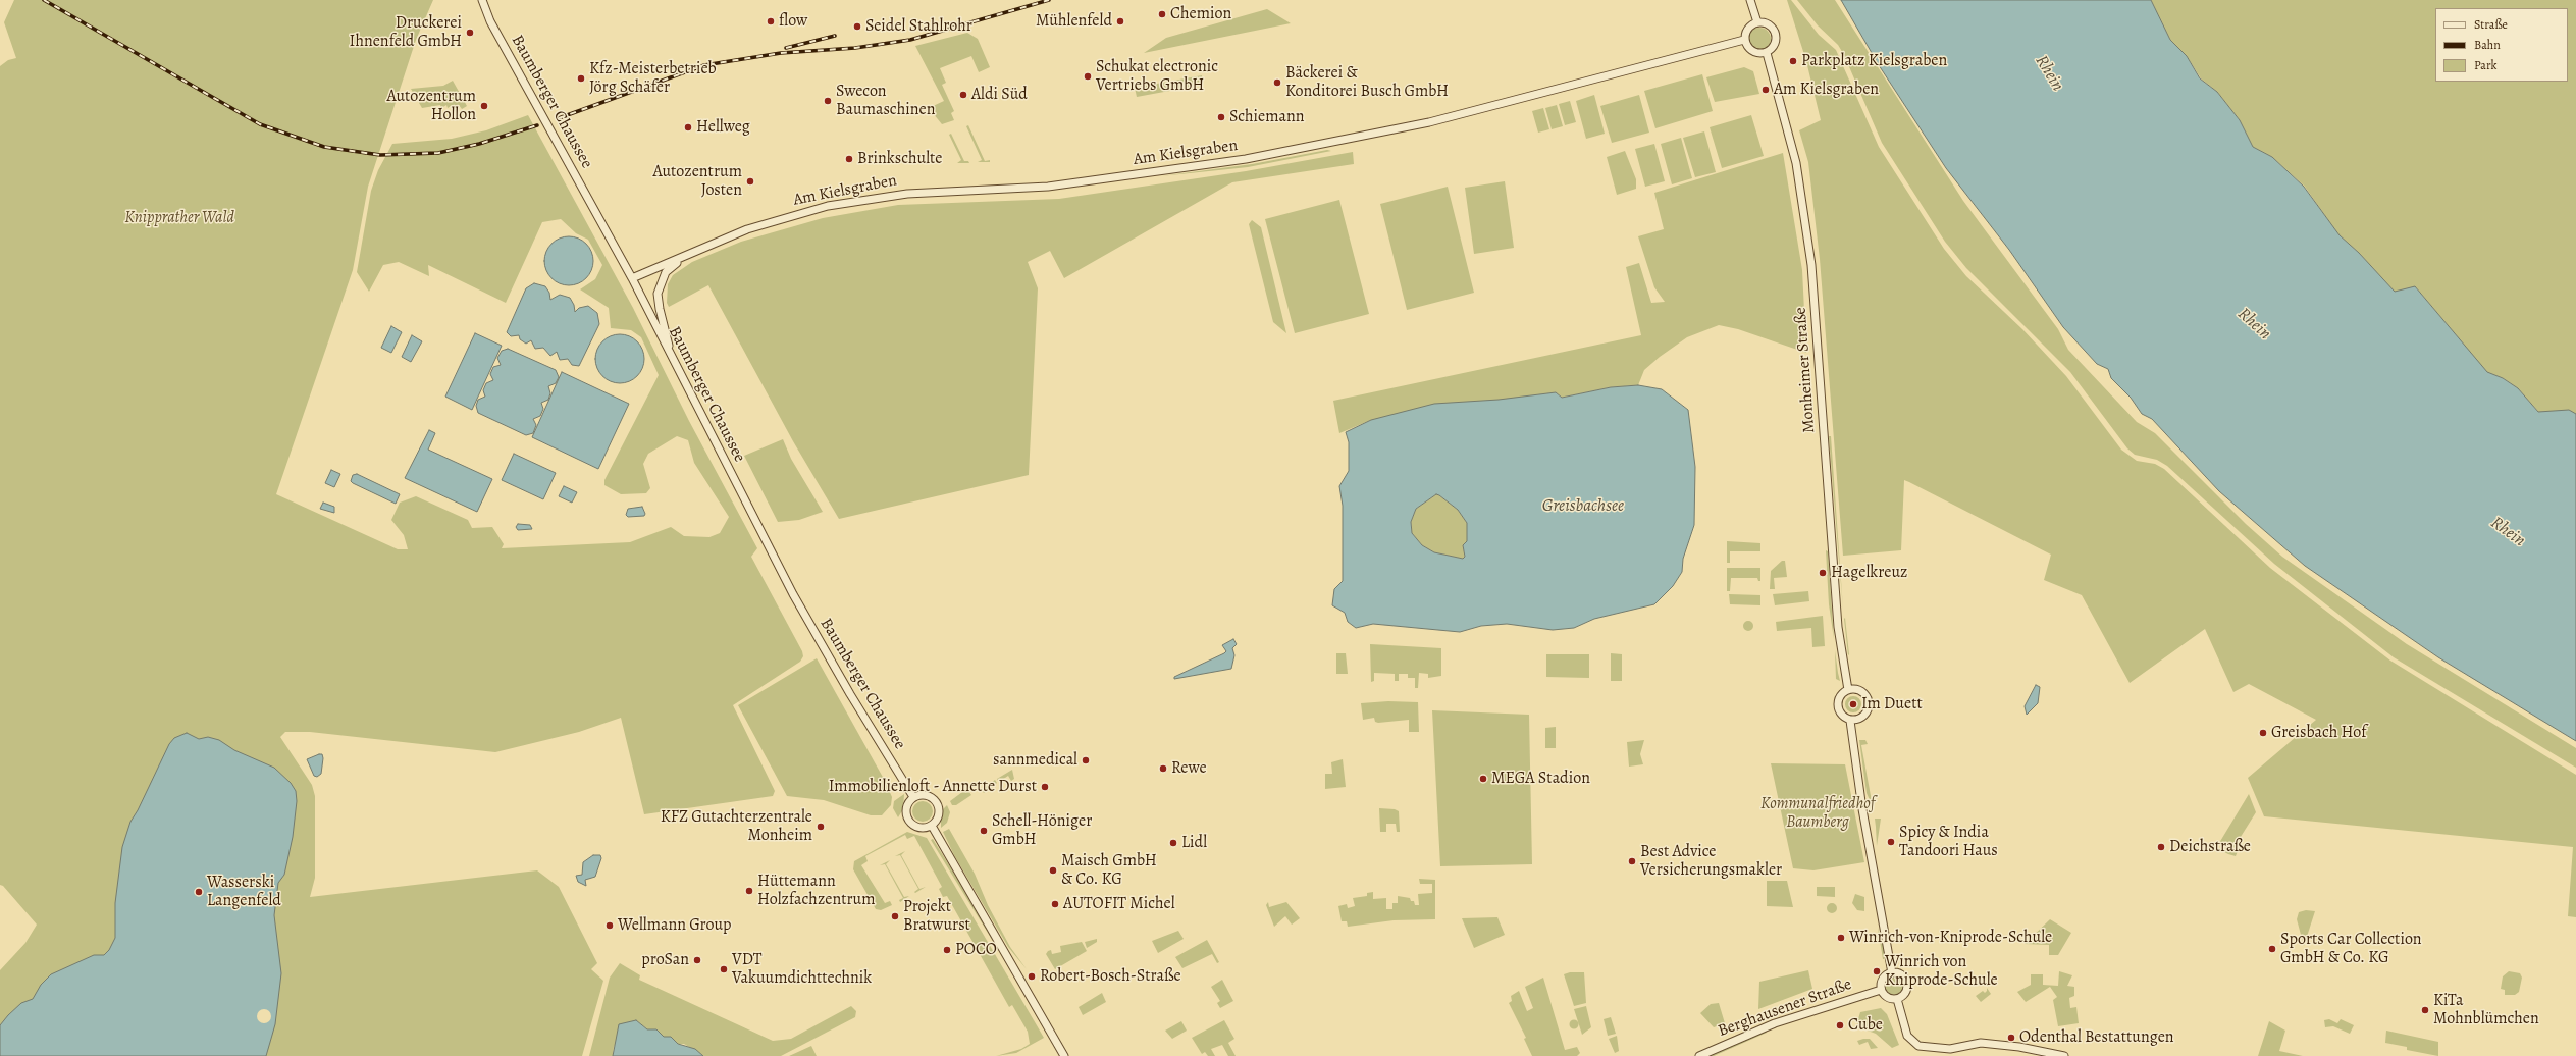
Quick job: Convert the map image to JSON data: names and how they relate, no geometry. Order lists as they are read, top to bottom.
{
  "streets": {
    "street": [
      "Baumberger Chaussee",
      "Am Kielsgraben",
      "Monheimer Straße",
      "Berghausener Straße"
    ]
  },
  "crossings": [
    ["Baumberger Chaussee", "Am Kielsgraben"],
    ["Am Kielsgraben", "Monheimer Straße"]
  ],
  "water": ["Rhein", "Greisbachsee"],
  "parks": ["Knipprather Wald", "Kommunalfriedhof Baumberg"],
  "places": [
    "Chemion",
    "flow",
    "Mühlenfeld",
    "Seidel Stahlrohr",
    "Druckerei Ihnenfeld GmbH",
    "Parkplatz Kielsgraben",
    "Schukat electronic Vertriebs GmbH",
    "Kfz-Meisterbetrieb Jörg Schäfer",
    "Bäckerei & Konditorei Busch GmbH",
    "Am Kielsgraben",
    "Aldi Süd",
    "Swecon Baumaschinen",
    "Autozentrum Hollon",
    "Schiemann",
    "Hellweg",
    "Brinkschulte",
    "Autozentrum Josten",
    "Hagelkreuz",
    "Im Duett",
    "Greisbach Hof",
    "sannmedical",
    "Rewe",
    "MEGA Stadion",
    "Immobilienloft - Annette Durst",
    "KFZ Gutachterzentrale Monheim",
    "Schell-Höniger GmbH",
    "Spicy & India Tandoori Haus",
    "Lidl",
    "Deichstraße",
    "Best Advice Versicherungsmakler",
    "Maisch GmbH & Co. KG",
    "Hüttemann Holzfachzentrum",
    "Wasserski Langenfeld",
    "AUTOFIT Michel",
    "Projekt Bratwurst",
    "Wellmann Group",
    "Winrich-von-Kniprode-Schule",
    "Sports Car Collection GmbH & Co. KG",
    "POCO",
    "proSan",
    "VDT Vakuumdichttechnik",
    "Winrich von Kniprode-Schule",
    "Robert-Bosch-Straße",
    "KiTa Mohnblümchen",
    "Cube",
    "Odenthal Bestattungen"
  ],
  "legend": ["Straße", "Bahn", "Park"]
}
